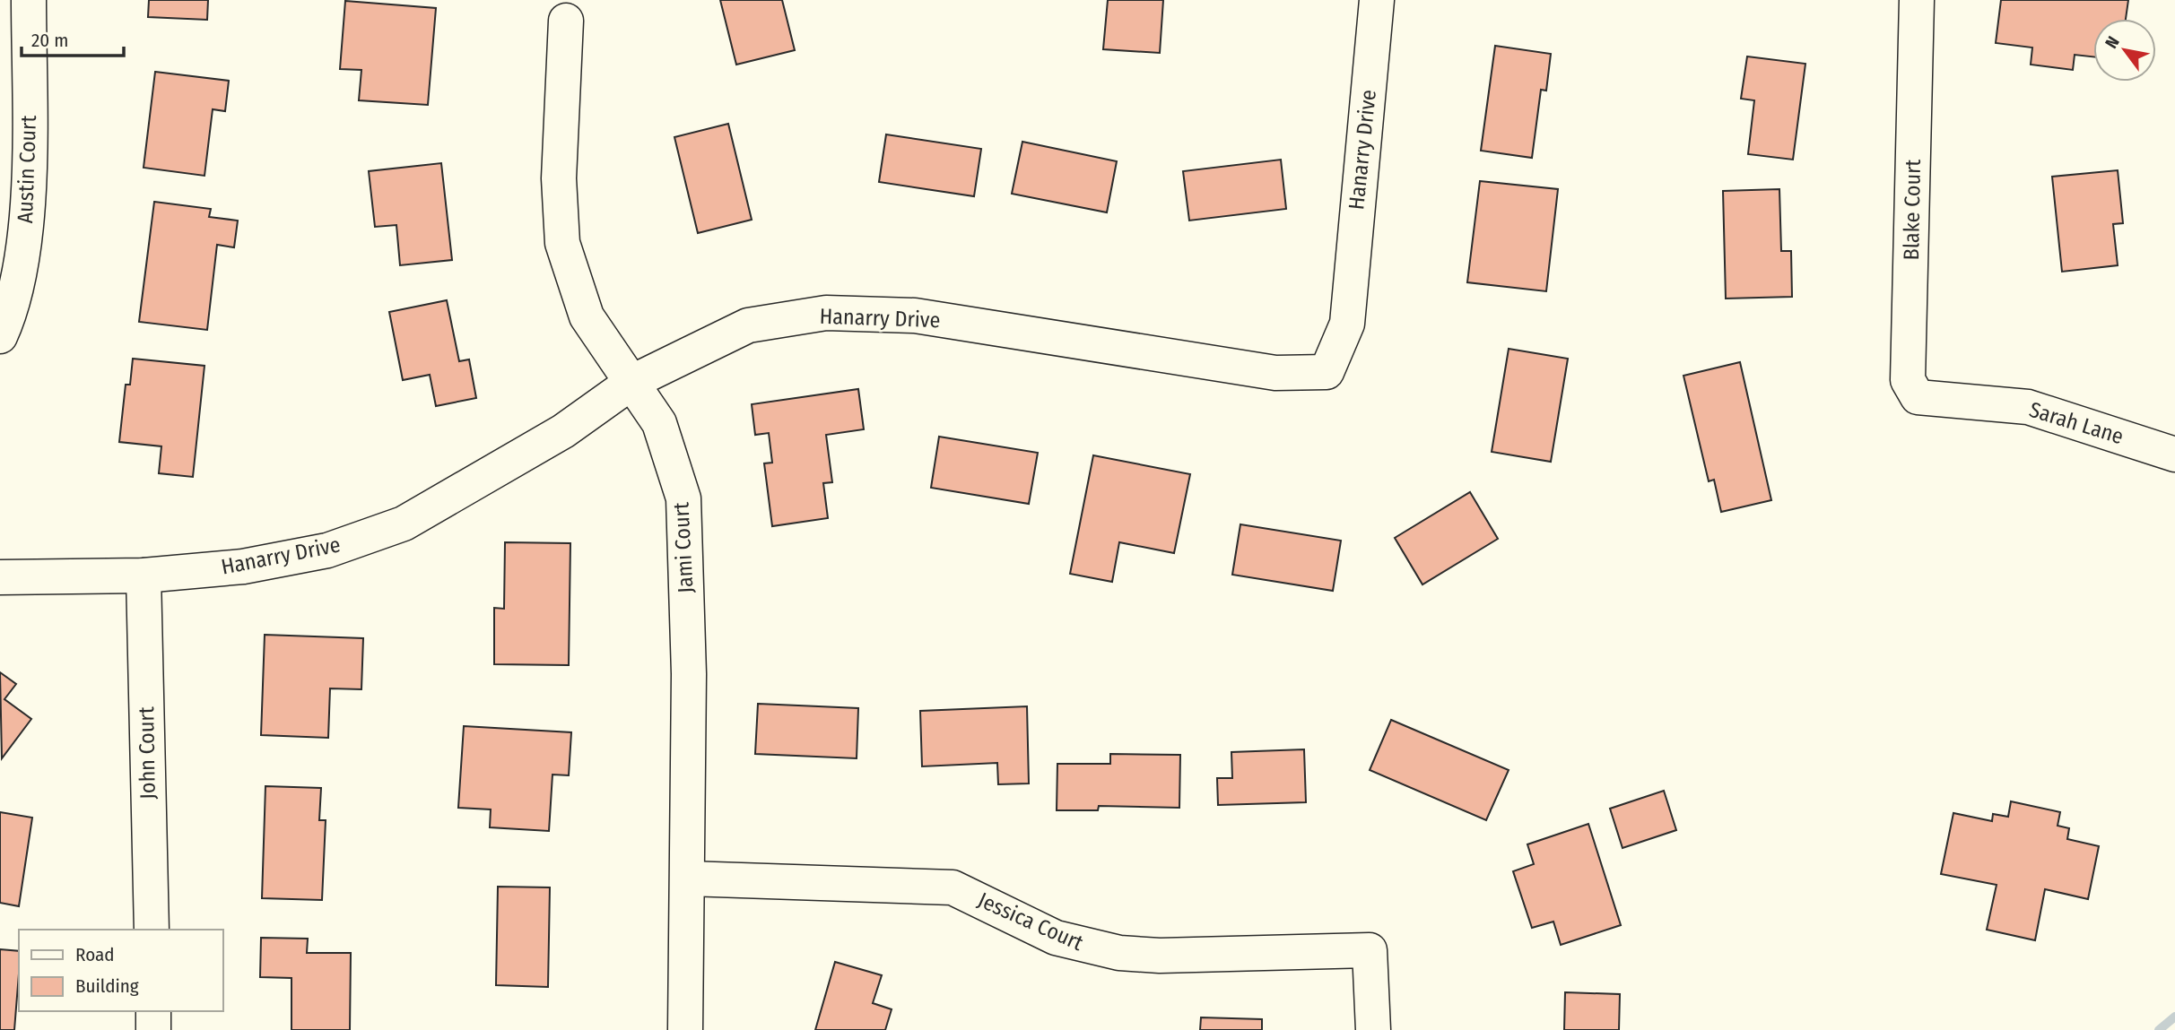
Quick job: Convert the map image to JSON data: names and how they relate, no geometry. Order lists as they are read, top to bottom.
{
  "streets": {
    "street": [
      "Hanarry Drive",
      "Austin Court",
      "Blake Court",
      "Sarah Lane",
      "Jami Court",
      "John Court",
      "Jessica Court"
    ]
  },
  "crossings": [
    ["Hanarry Drive", "Jami Court"],
    ["Hanarry Drive", "John Court"],
    ["Blake Court", "Sarah Lane"],
    ["Jami Court", "Jessica Court"]
  ],
  "legend": ["Road", "Building"],
  "scale_bar": "20 m",
  "north": "top left"
}
